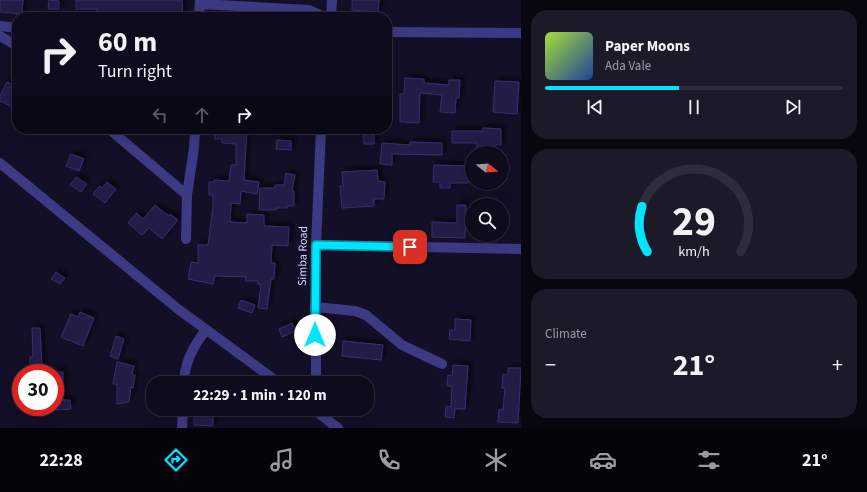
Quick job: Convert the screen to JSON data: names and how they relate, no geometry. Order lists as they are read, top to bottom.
{
  "streets": {
    "street": ["Simba Road"]
  },
  "north": "right",
  "page": {
    "turn": ["60 m", "Turn right"],
    "song": ["Paper Moons", "Ada Vale"],
    "tile": "Climate",
    "heat": ["−", "21°", "+"],
    "limit": "30",
    "trip": "22:29 · 1 min · 120 m",
    "tabs": ["22:28", "21°"],
    "gauge": ["29", "km/h"]
  }
}
